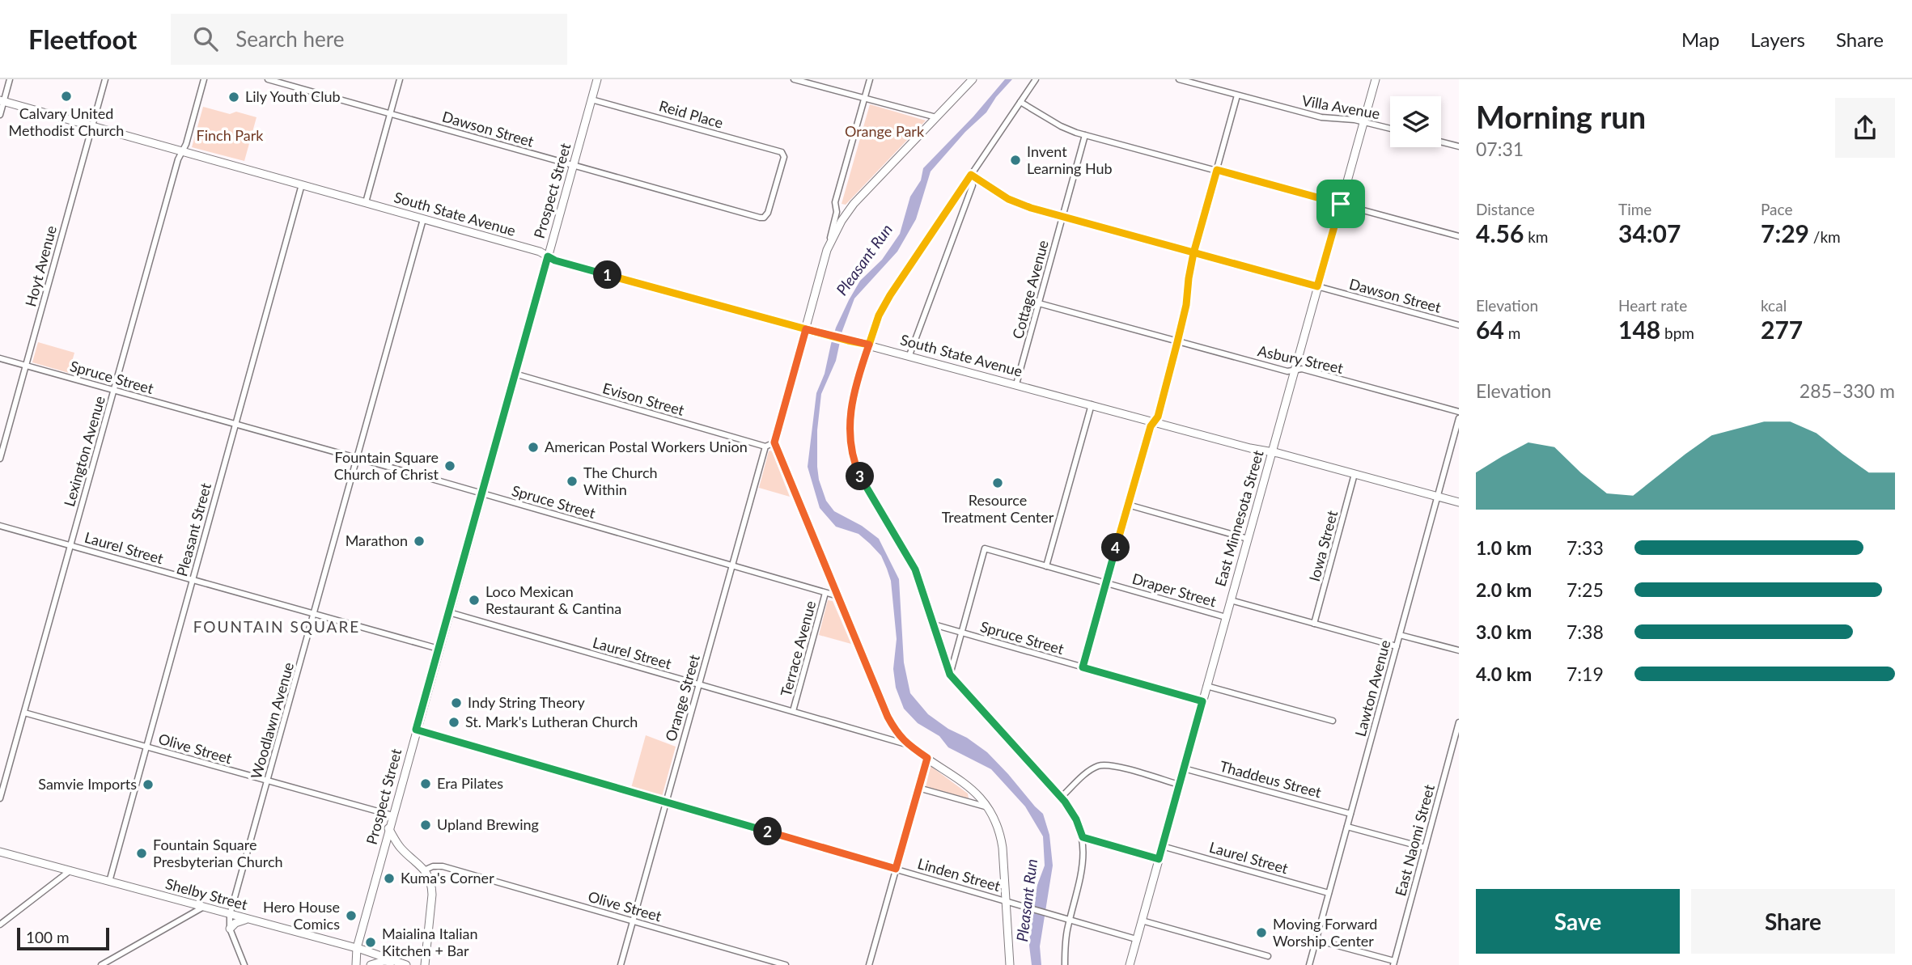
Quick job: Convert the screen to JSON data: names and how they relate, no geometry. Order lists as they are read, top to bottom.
{
  "streets": {
    "street": [
      "Villa Avenue",
      "Reid Place",
      "Dawson Street",
      "Prospect Street",
      "South State Avenue",
      "Hoyt Avenue",
      "Cottage Avenue",
      "Asbury Street",
      "Spruce Street",
      "Evison Street",
      "Lexington Avenue",
      "East Minnesota Street",
      "Pleasant Street",
      "Iowa Street",
      "Laurel Street",
      "Draper Street",
      "Terrace Avenue",
      "Lawton Avenue",
      "Orange Street",
      "Woodlawn Avenue",
      "Olive Street",
      "Thaddeus Street",
      "East Naomi Street",
      "Linden Street",
      "Shelby Street"
    ]
  },
  "crossings": [
    ["Villa Avenue", "East Minnesota Street"],
    ["Reid Place", "Dawson Street"],
    ["Reid Place", "Prospect Street"],
    ["Dawson Street", "Prospect Street"],
    ["Dawson Street", "Cottage Avenue"],
    ["Dawson Street", "East Minnesota Street"],
    ["Prospect Street", "South State Avenue"],
    ["Prospect Street", "Spruce Street"],
    ["Prospect Street", "Evison Street"],
    ["Prospect Street", "Laurel Street"],
    ["Prospect Street", "Olive Street"],
    ["Prospect Street", "Linden Street"],
    ["Prospect Street", "Shelby Street"],
    ["South State Avenue", "Hoyt Avenue"],
    ["South State Avenue", "Cottage Avenue"],
    ["South State Avenue", "Lexington Avenue"],
    ["South State Avenue", "East Minnesota Street"],
    ["South State Avenue", "Pleasant Street"],
    ["South State Avenue", "Iowa Street"],
    ["South State Avenue", "Lawton Avenue"],
    ["South State Avenue", "Woodlawn Avenue"],
    ["Hoyt Avenue", "Spruce Street"],
    ["Cottage Avenue", "Asbury Street"],
    ["Asbury Street", "East Minnesota Street"],
    ["Spruce Street", "Lexington Avenue"],
    ["Spruce Street", "East Minnesota Street"],
    ["Spruce Street", "Pleasant Street"],
    ["Spruce Street", "Draper Street"],
    ["Spruce Street", "Terrace Avenue"],
    ["Spruce Street", "Orange Street"],
    ["Spruce Street", "Woodlawn Avenue"],
    ["Evison Street", "Orange Street"],
    ["Lexington Avenue", "Laurel Street"],
    ["Lexington Avenue", "Olive Street"],
    ["East Minnesota Street", "Laurel Street"],
    ["East Minnesota Street", "Draper Street"],
    ["East Minnesota Street", "Thaddeus Street"],
    ["East Minnesota Street", "Linden Street"],
    ["Pleasant Street", "Laurel Street"],
    ["Pleasant Street", "Olive Street"],
    ["Pleasant Street", "Shelby Street"],
    ["Iowa Street", "Draper Street"],
    ["Laurel Street", "Terrace Avenue"],
    ["Laurel Street", "Lawton Avenue"],
    ["Laurel Street", "Orange Street"],
    ["Laurel Street", "Woodlawn Avenue"],
    ["Draper Street", "Lawton Avenue"],
    ["Lawton Avenue", "Thaddeus Street"],
    ["Orange Street", "Olive Street"],
    ["Orange Street", "Linden Street"],
    ["Woodlawn Avenue", "Olive Street"],
    ["Woodlawn Avenue", "Shelby Street"]
  ],
  "districts": ["FOUNTAIN SQUARE"],
  "water": ["Pleasant Run"],
  "parks": ["Orange Park", "Finch Park"],
  "places": [
    "Calvary United Methodist Church",
    "Lily Youth Club",
    "Invent Learning Hub",
    "American Postal Workers Union",
    "Fountain Square Church of Christ",
    "The Church Within",
    "Resource Treatment Center",
    "Marathon",
    "Loco Mexican Restaurant & Cantina",
    "Indy String Theory",
    "St. Mark's Lutheran Church",
    "Era Pilates",
    "Samvie Imports",
    "Upland Brewing",
    "Fountain Square Presbyterian Church",
    "Kuma's Corner",
    "Hero House Comics",
    "Moving Forward Worship Center",
    "Maialina Italian Kitchen + Bar"
  ],
  "scale_bar": "100 m",
  "page": {
    "header": "Fleetfoot",
    "search": "Search here",
    "nav": ["Map", "Layers", "Share"],
    "heading": ["Morning run", "07:31"],
    "stats": [
      ["Distance", "4.56 km"],
      ["Time", "34:07"],
      ["Pace", "7:29 /km"],
      ["Elevation", "64 m"],
      ["Heart rate", "148 bpm"],
      ["kcal", "277"]
    ],
    "pins": [
      "1",
      "3",
      "4",
      "2"
    ],
    "chart": ["Elevation", "285–330 m"],
    "list": [
      {
        "name": "1.0 km",
        "note": "7:33"
      },
      {
        "name": "2.0 km",
        "note": "7:25"
      },
      {
        "name": "3.0 km",
        "note": "7:38"
      },
      {
        "name": "4.0 km",
        "note": "7:19"
      }
    ],
    "buttons": ["Save", "Share"],
    "scale": "100 m"
  }
}
